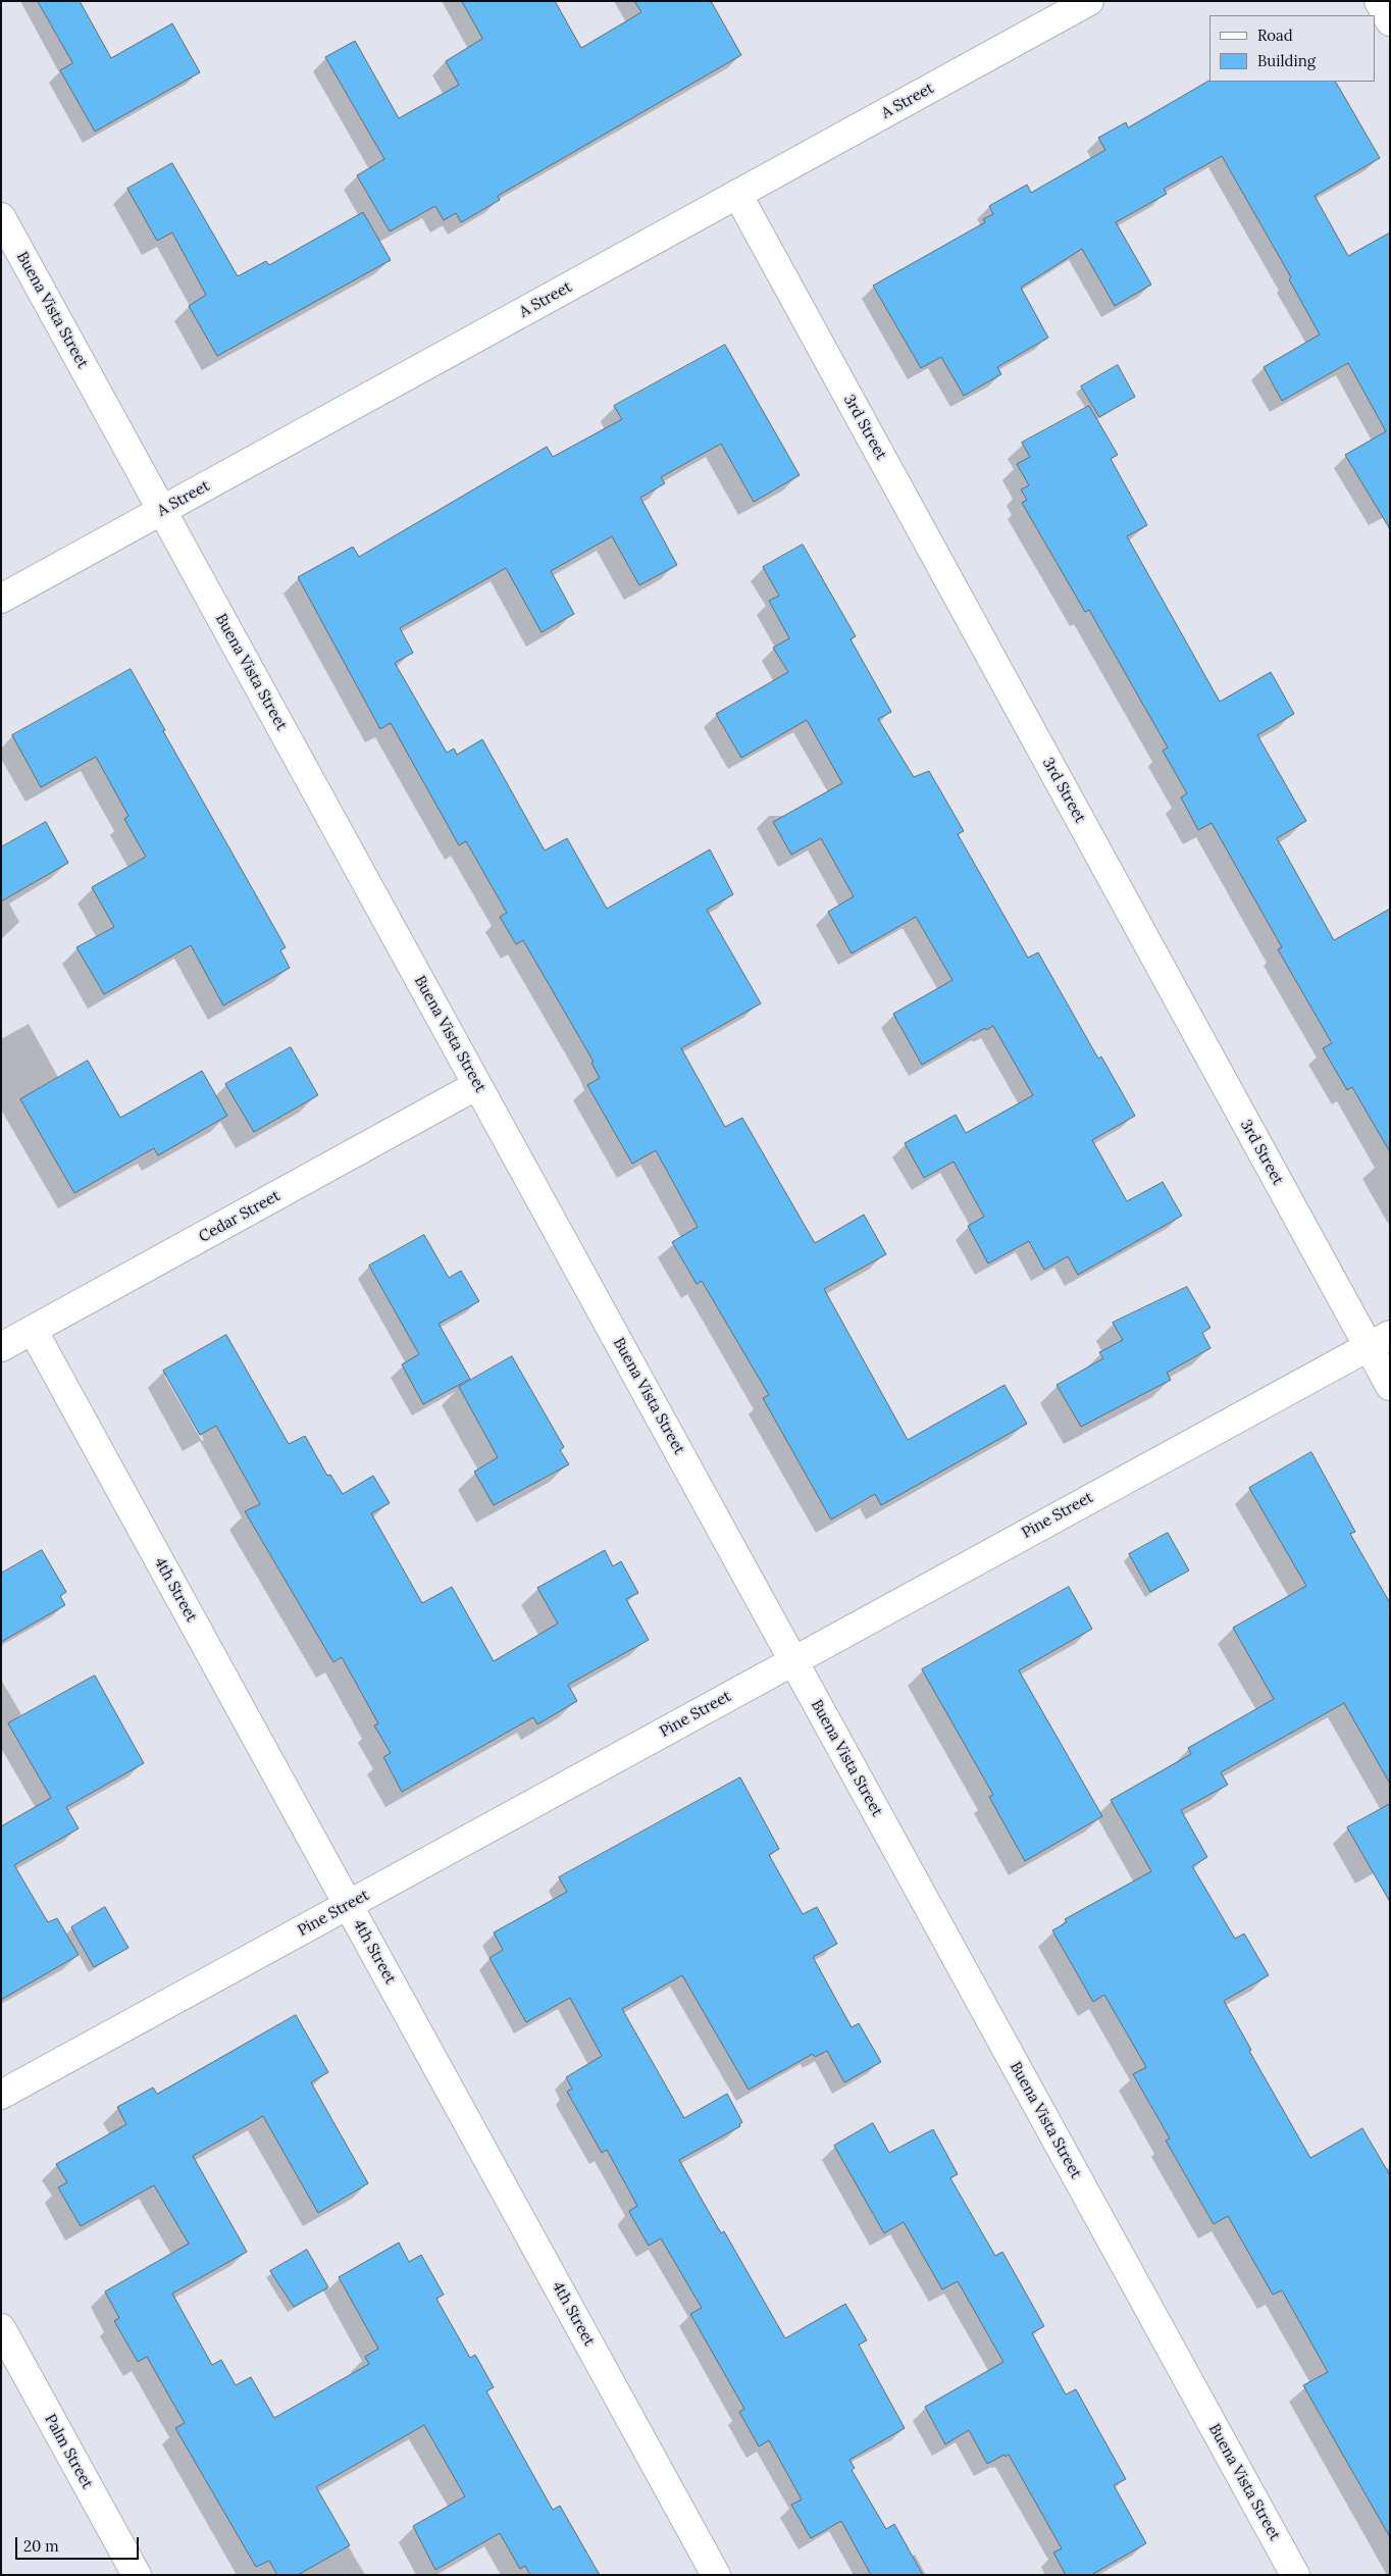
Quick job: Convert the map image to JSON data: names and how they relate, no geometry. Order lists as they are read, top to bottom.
{
  "streets": {
    "street": [
      "A Street",
      "Buena Vista Street",
      "3rd Street",
      "Cedar Street",
      "Pine Street",
      "4th Street",
      "Palm Street"
    ]
  },
  "crossings": [
    ["A Street", "Buena Vista Street"],
    ["A Street", "3rd Street"],
    ["Buena Vista Street", "Cedar Street"],
    ["Buena Vista Street", "Pine Street"],
    ["3rd Street", "Pine Street"],
    ["Cedar Street", "4th Street"],
    ["Pine Street", "4th Street"]
  ],
  "legend": ["Road", "Building"],
  "scale_bar": "20 m"
}
